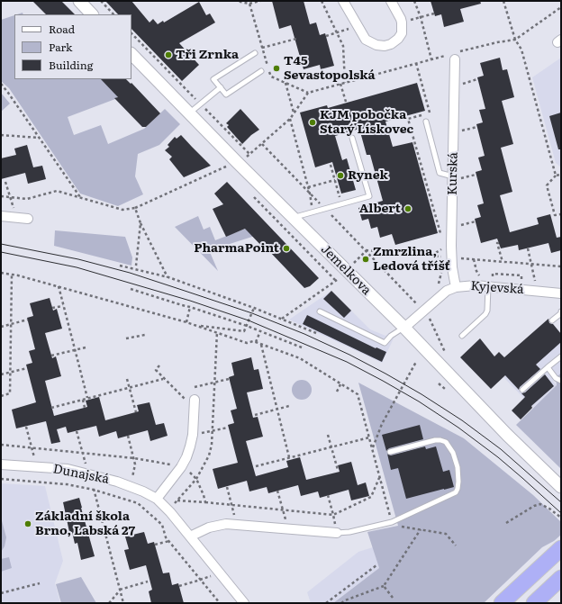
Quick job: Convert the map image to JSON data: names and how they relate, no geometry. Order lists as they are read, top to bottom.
{
  "streets": {
    "street": [
      "Kurská",
      "Jemelkova",
      "Kyjevská",
      "Dunajská"
    ]
  },
  "crossings": [
    ["Kurská", "Kyjevská"],
    ["Jemelkova", "Kyjevská"]
  ],
  "places": [
    "Tři Zrnka",
    "T45 Sevastopolská",
    "KJM pobočka Starý Lískovec",
    "Rynek",
    "Albert",
    "PharmaPoint",
    "Zmrzlina, Ledová tříšť",
    "Základní škola Brno, Labská 27"
  ],
  "legend": ["Road", "Park", "Building"]
}
